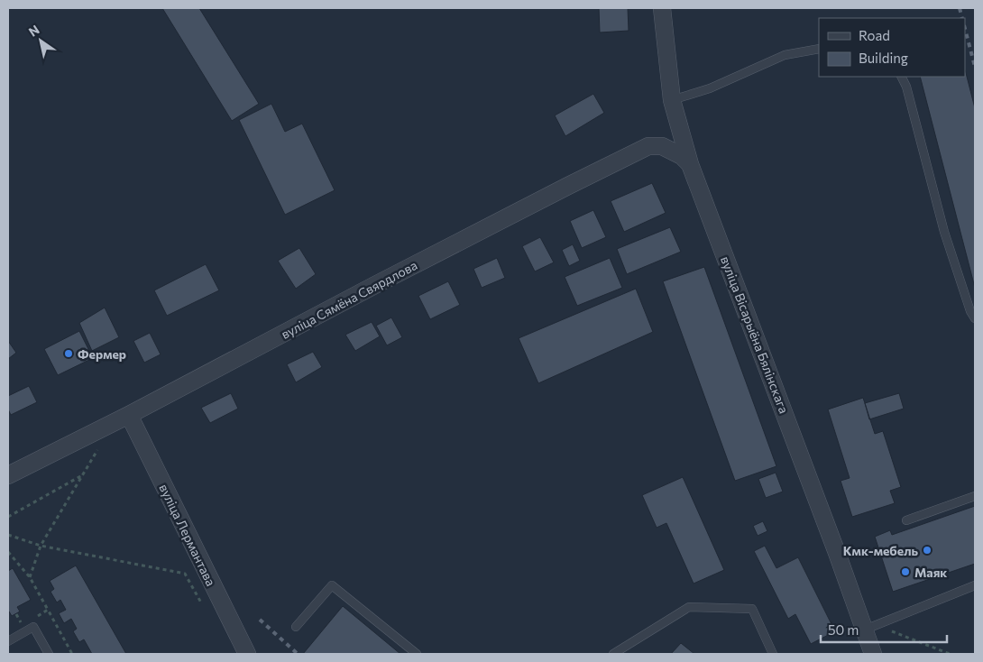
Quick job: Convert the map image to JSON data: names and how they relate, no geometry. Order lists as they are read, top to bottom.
{
  "streets": {
    "street": ["вуліца Сямёна Свярдлова", "вуліца Вісарыёна Бялінскага", "вуліца Лермантава"]
  },
  "crossings": [
    ["вуліца Сямёна Свярдлова", "вуліца Вісарыёна Бялінскага"],
    ["вуліца Сямёна Свярдлова", "вуліца Лермантава"]
  ],
  "places": ["Фермер", "Кмк-мебель", "Маяк"],
  "legend": ["Road", "Building"],
  "scale_bar": "50 m",
  "north": "top left"
}
